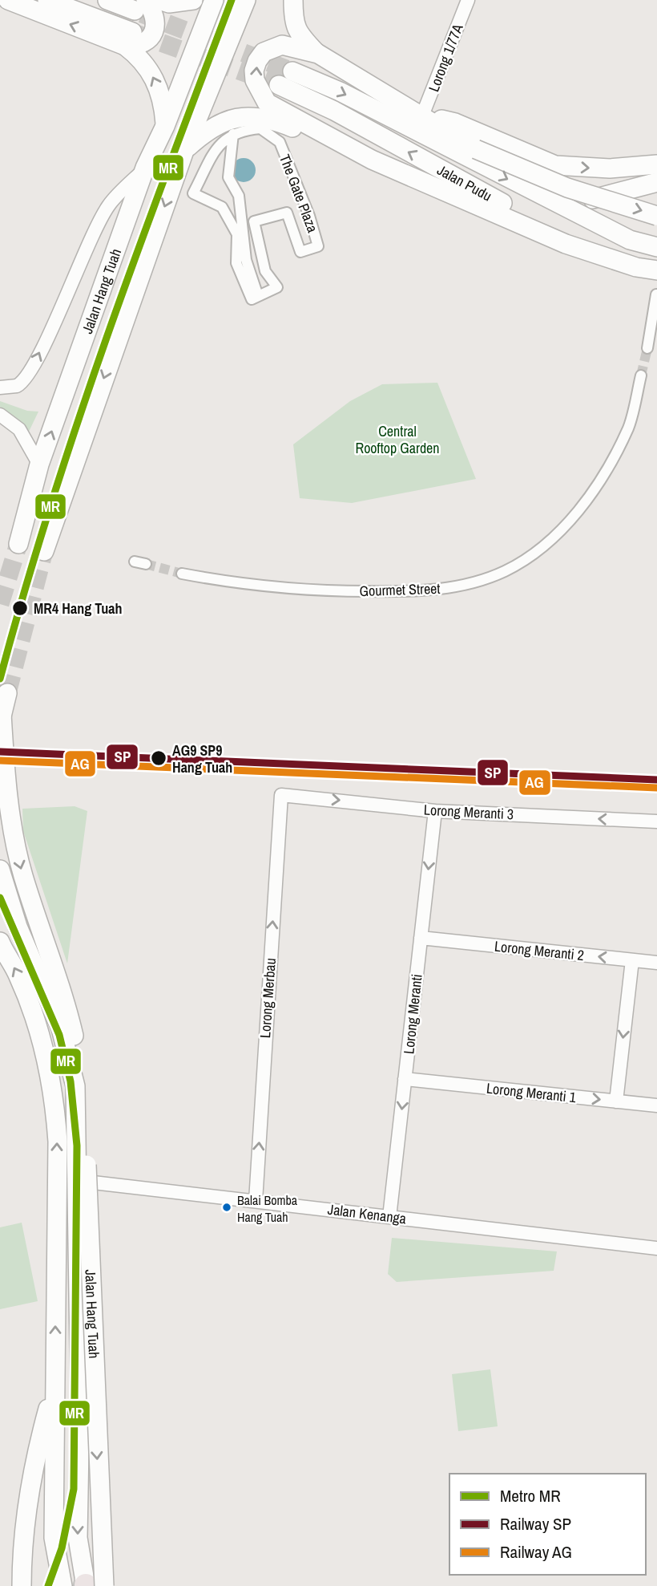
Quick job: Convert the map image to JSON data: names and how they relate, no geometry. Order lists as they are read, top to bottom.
{
  "streets": {
    "main road": ["Jalan Pudu", "Jalan Hang Tuah"],
    "street": [
      "Lorong 1/77A",
      "The Gate Plaza",
      "Gourmet Street",
      "Lorong Meranti 3",
      "Lorong Meranti 2",
      "Lorong Merbau",
      "Lorong Meranti",
      "Lorong Meranti 1",
      "Jalan Kenanga"
    ]
  },
  "crossings": [
    ["Jalan Hang Tuah", "Jalan Kenanga"],
    ["Lorong Meranti 3", "Lorong Merbau"],
    ["Lorong Meranti 3", "Lorong Meranti"],
    ["Lorong Meranti 2", "Lorong Meranti"],
    ["Lorong Merbau", "Jalan Kenanga"],
    ["Lorong Meranti", "Lorong Meranti 1"],
    ["Lorong Meranti", "Jalan Kenanga"]
  ],
  "one_way": [
    "Lorong Meranti 2",
    "Lorong Merbau",
    "Lorong Meranti",
    "Lorong Meranti 1"
  ],
  "parks": ["Central Rooftop Garden"],
  "places": ["MR4 Hang Tuah", "AG9 SP9 Hang Tuah", "Balai Bomba Hang Tuah"],
  "lines": ["metro line MR", "rail line SP", "rail line AG"],
  "legend": ["Metro MR", "Railway SP", "Railway AG"]
}
